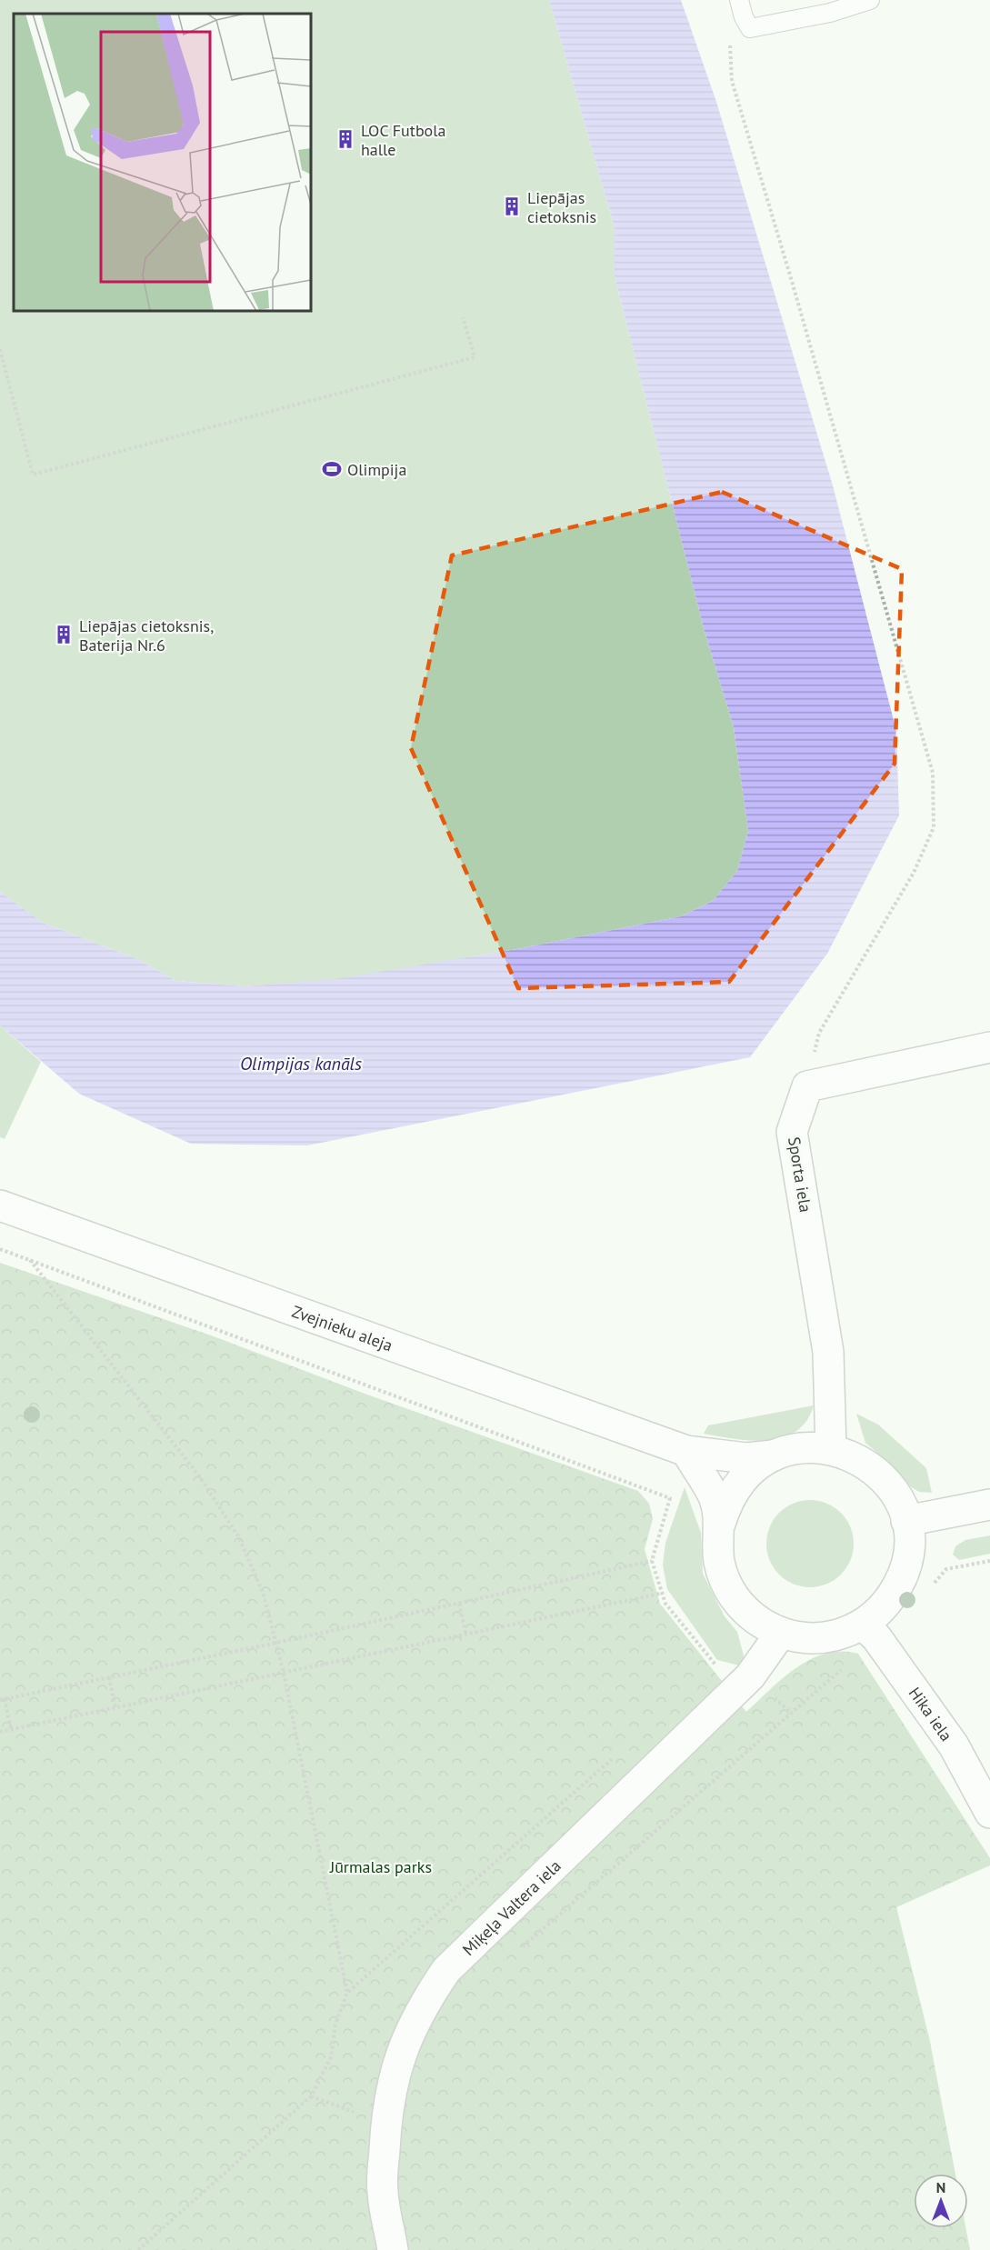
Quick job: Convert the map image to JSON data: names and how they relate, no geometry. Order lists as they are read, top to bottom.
{
  "streets": {
    "street": [
      "Sporta iela",
      "Zvejnieku aleja",
      "Hika iela",
      "Miķeļa Valtera iela"
    ]
  },
  "crossings": [
    ["Sporta iela", "Zvejnieku aleja"],
    ["Sporta iela", "Hika iela"],
    ["Sporta iela", "Miķeļa Valtera iela"],
    ["Zvejnieku aleja", "Hika iela"],
    ["Zvejnieku aleja", "Miķeļa Valtera iela"],
    ["Hika iela", "Miķeļa Valtera iela"]
  ],
  "water": ["Olimpijas kanāls"],
  "parks": ["Jūrmalas parks"],
  "places": {
    "building": ["LOC Futbola halle", "Liepājas cietoksnis", "Liepājas cietoksnis, Baterija Nr.6"],
    "sports": ["Olimpija"]
  },
  "north": "top"
}
